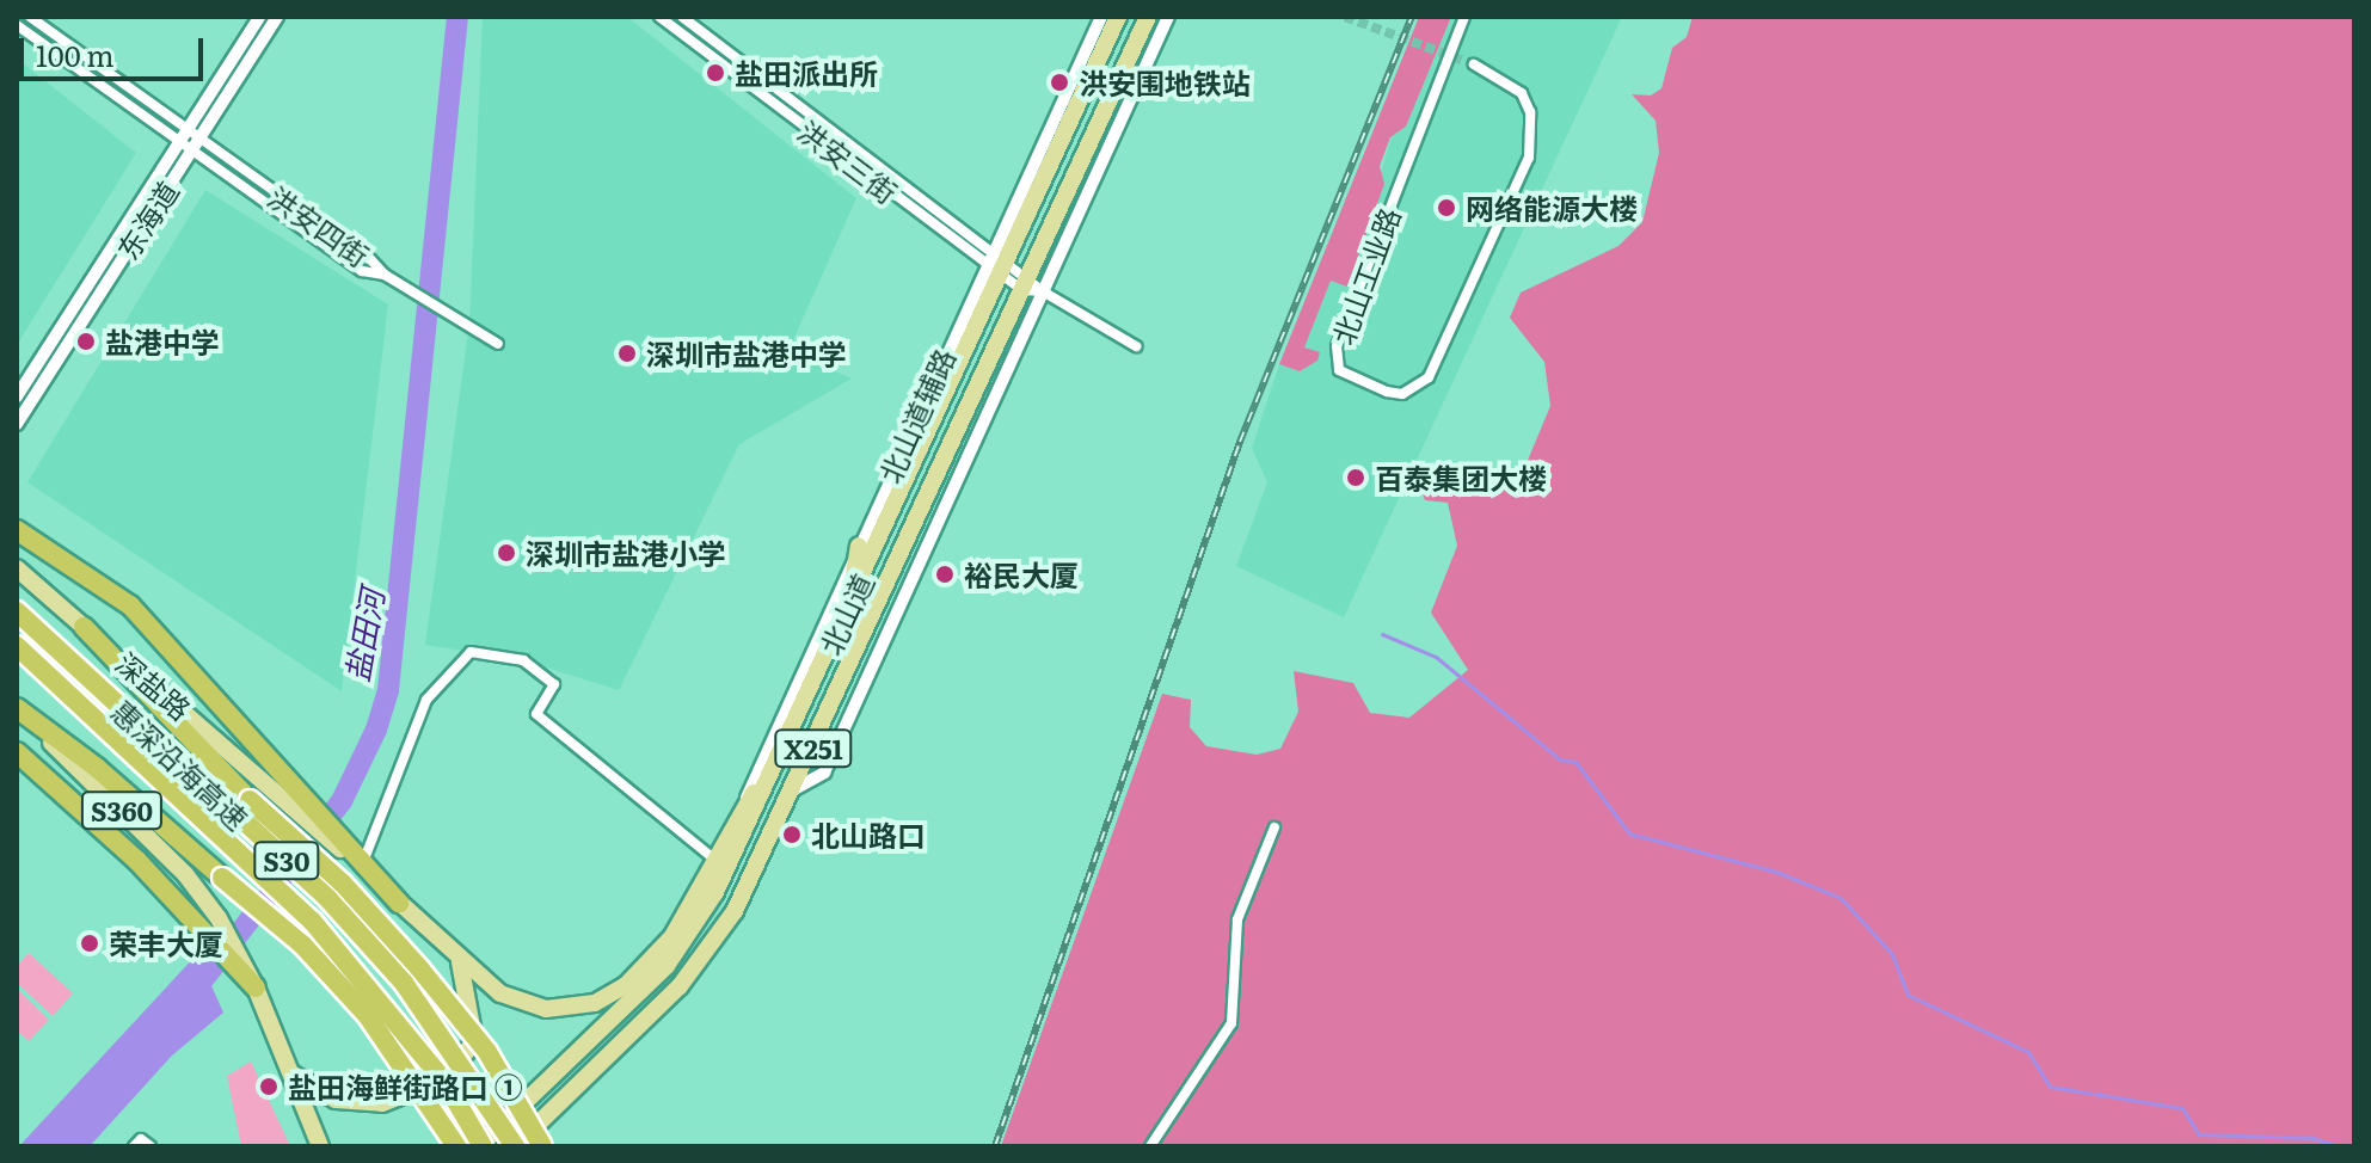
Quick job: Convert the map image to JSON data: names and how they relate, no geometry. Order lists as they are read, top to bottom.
{
  "streets": {
    "highway": ["惠深沿海高速", "S30"],
    "main road": [
      "北山道",
      "深盐路",
      "X251",
      "S360"
    ],
    "street": [
      "洪安三街",
      "东海道",
      "洪安四街",
      "北山工业路",
      "北山道辅路"
    ]
  },
  "crossings": [
    ["洪安三街", "北山道辅路"],
    ["洪安三街", "北山道"],
    ["东海道", "洪安四街"],
    ["北山道", "惠深沿海高速"]
  ],
  "water": ["盐田河"],
  "places": [
    "盐田派出所",
    "洪安围地铁站",
    "网络能源大楼",
    "盐港中学",
    "深圳市盐港中学",
    "百泰集团大楼",
    "深圳市盐港小学",
    "裕民大厦",
    "北山路口",
    "荣丰大厦",
    "盐田海鲜街路口 ①"
  ],
  "scale_bar": "100 m"
}
